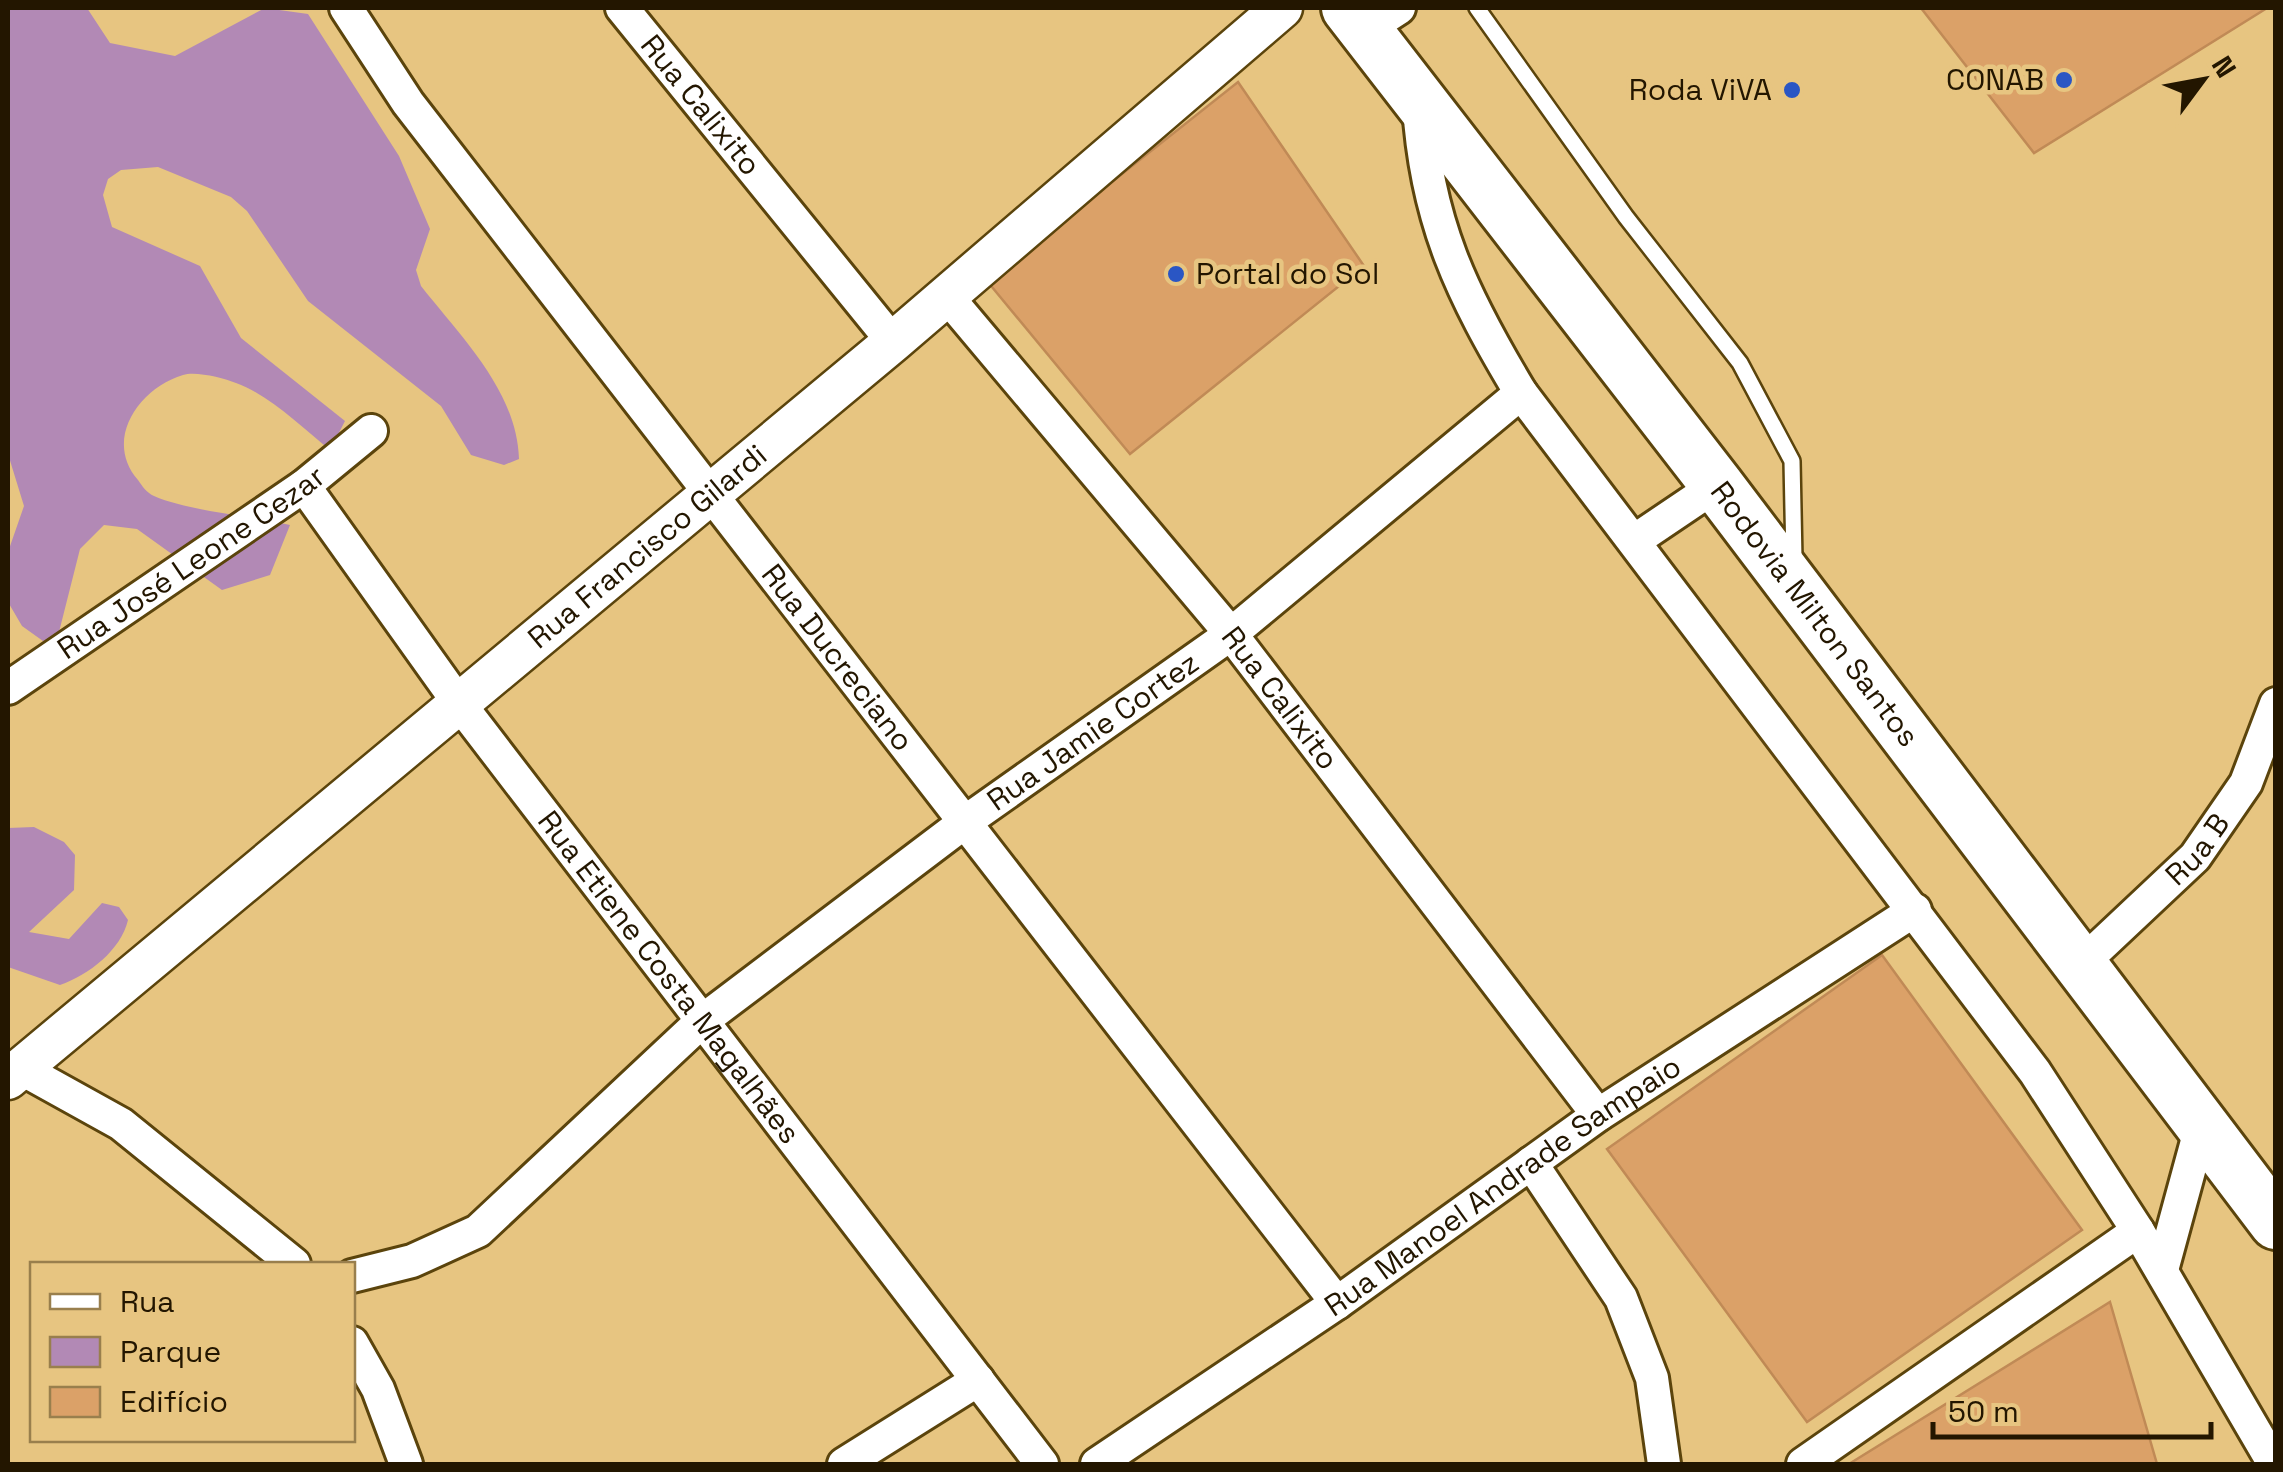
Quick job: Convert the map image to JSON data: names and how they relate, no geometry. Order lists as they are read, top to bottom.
{
  "streets": {
    "highway": ["Rodovia Milton Santos"],
    "street": [
      "Rua Calixito",
      "Rua Francisco Gilardi",
      "Rua José Leone Cezar",
      "Rua Ducreciano",
      "Rua Jamie Cortez",
      "Rua B",
      "Rua Etiene Costa Magalhães",
      "Rua Manoel Andrade Sampaio"
    ]
  },
  "crossings": [
    ["Rua Calixito", "Rua Francisco Gilardi"],
    ["Rua Calixito", "Rua Jamie Cortez"],
    ["Rua Calixito", "Rua Manoel Andrade Sampaio"],
    ["Rua Francisco Gilardi", "Rua Ducreciano"],
    ["Rua Francisco Gilardi", "Rua Etiene Costa Magalhães"],
    ["Rua José Leone Cezar", "Rua Etiene Costa Magalhães"],
    ["Rodovia Milton Santos", "Rua B"],
    ["Rua Ducreciano", "Rua Jamie Cortez"],
    ["Rua Ducreciano", "Rua Manoel Andrade Sampaio"],
    ["Rua Jamie Cortez", "Rua Etiene Costa Magalhães"]
  ],
  "places": ["CONAB", "Roda ViVA", "Portal do Sol"],
  "legend": ["Rua", "Parque", "Edifício"],
  "scale_bar": "50 m",
  "north": "top right"
}
